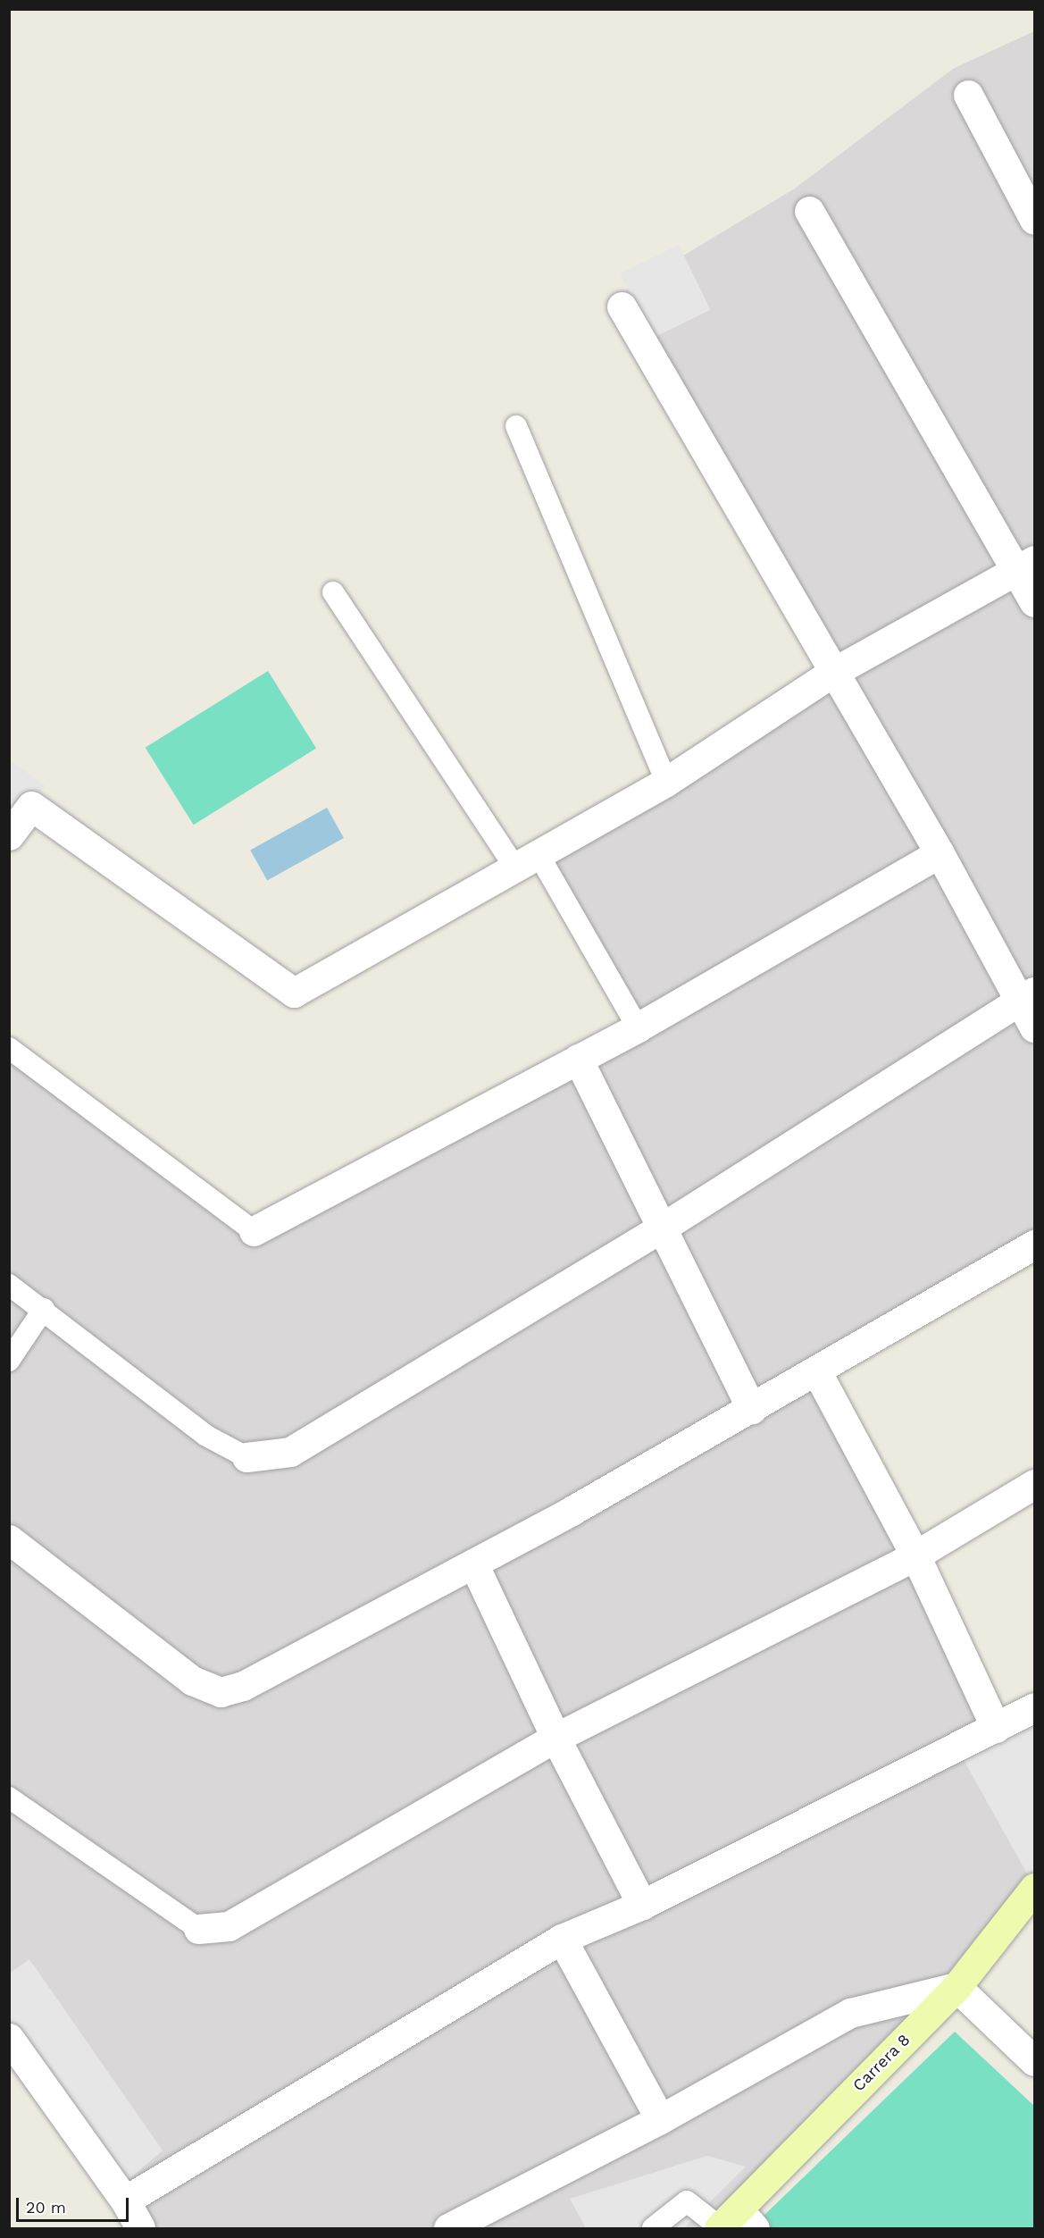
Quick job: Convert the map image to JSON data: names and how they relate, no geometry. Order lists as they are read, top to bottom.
{
  "streets": {
    "street": ["Carrera 8"]
  },
  "scale_bar": "20 m"
}
